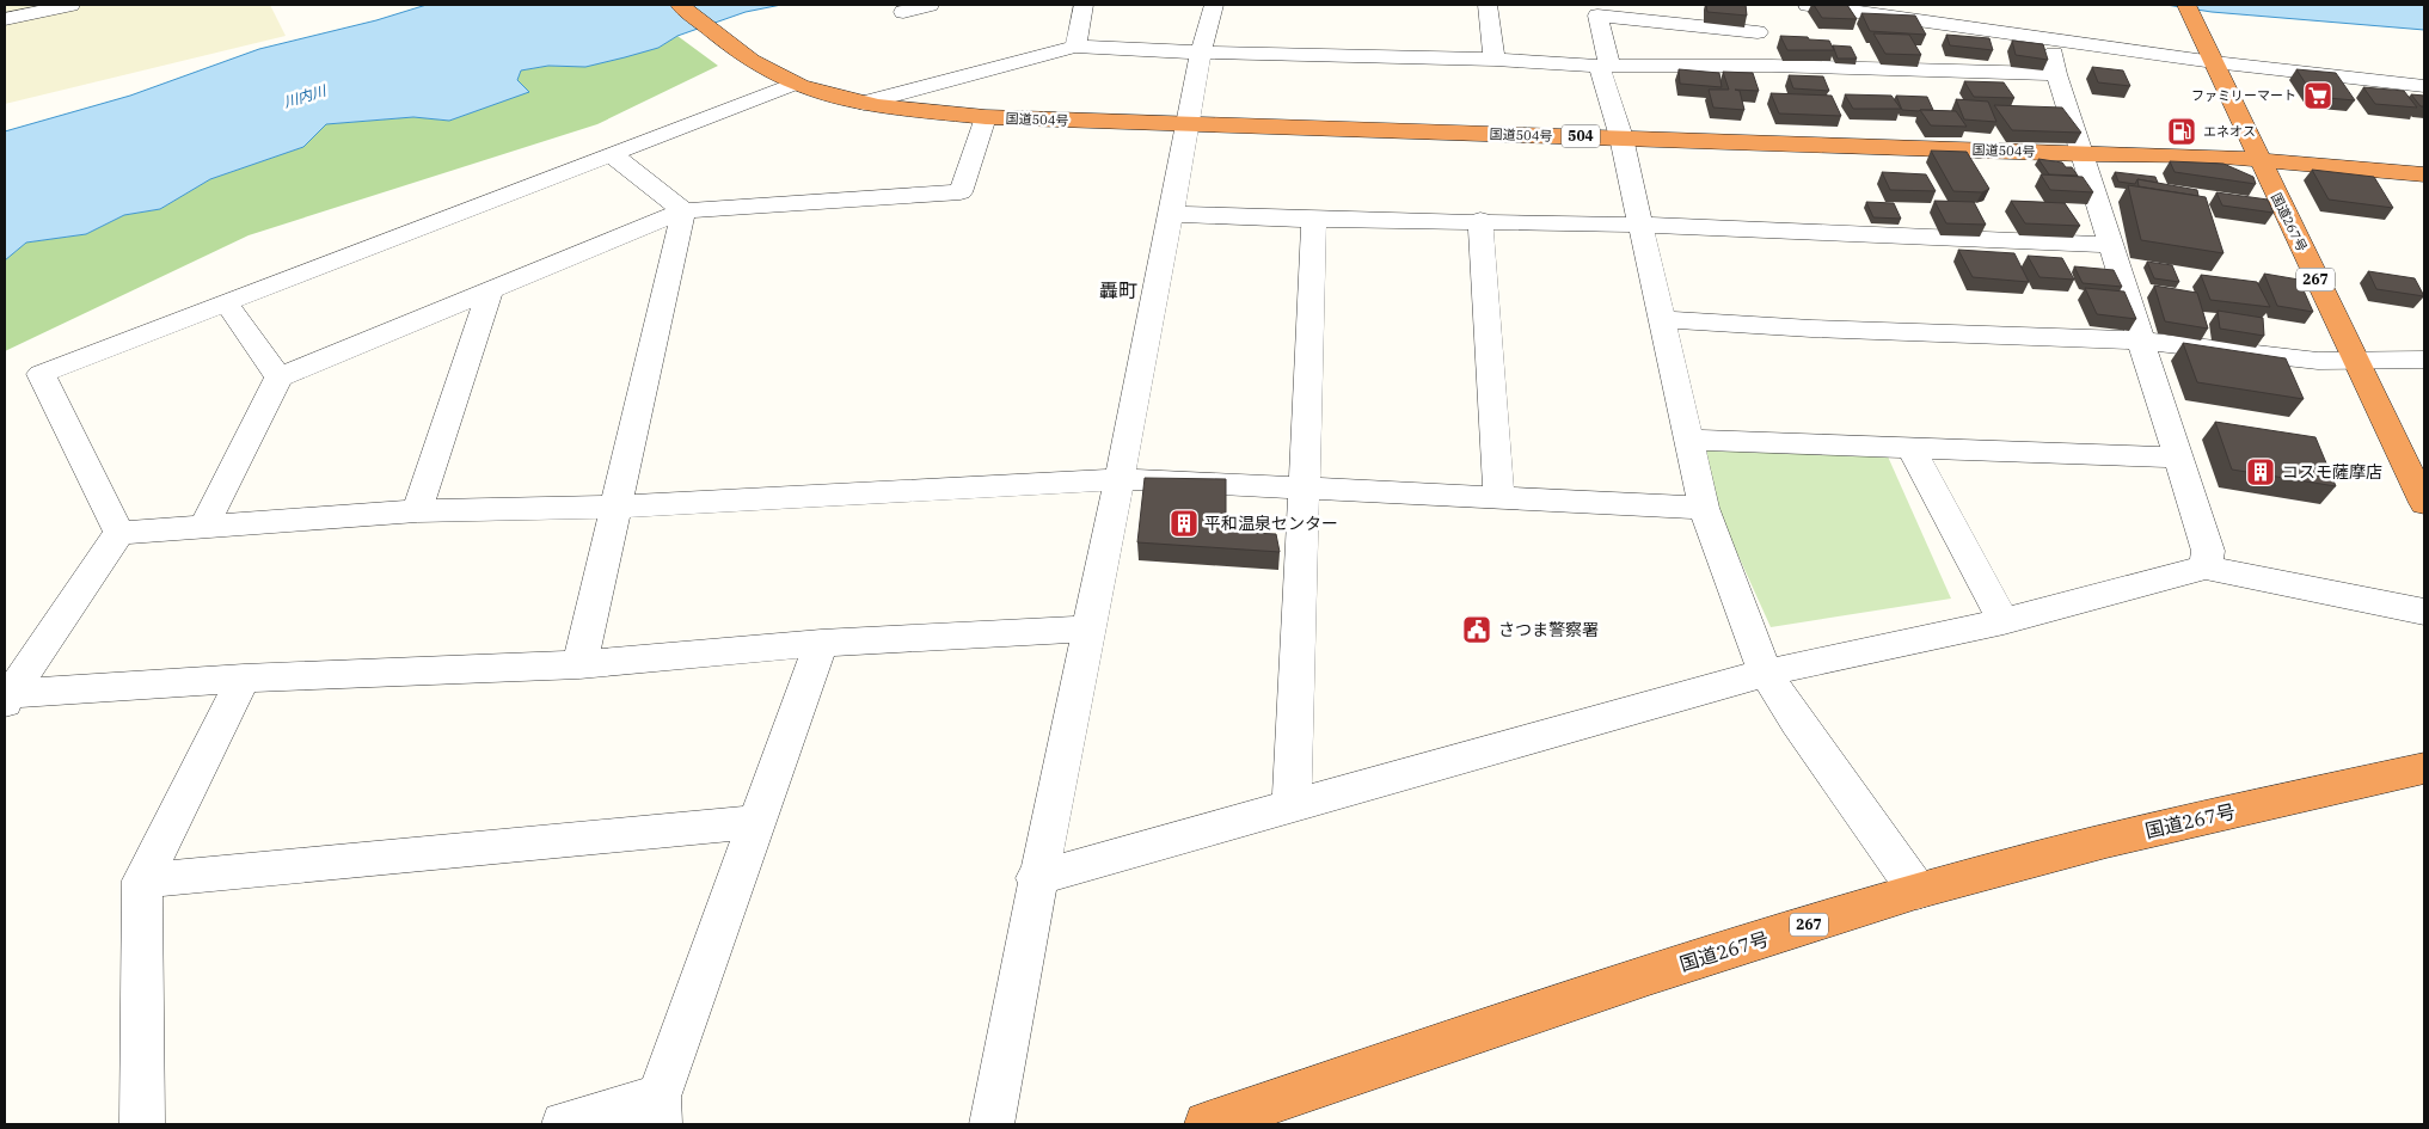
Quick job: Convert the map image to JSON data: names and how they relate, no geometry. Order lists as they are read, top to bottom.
{
  "streets": {
    "highway": [
      "国道504号",
      "504",
      "国道267号",
      "267"
    ]
  },
  "crossings": [
    ["国道504号", "国道267号"]
  ],
  "districts": ["轟町"],
  "water": ["川内川"],
  "places": {
    "supermarket": ["ファミリーマート"],
    "fuel station": ["エネオス"],
    "building": ["コスモ薩摩店", "平和温泉センター"],
    "public building": ["さつま警察署"]
  }
}
